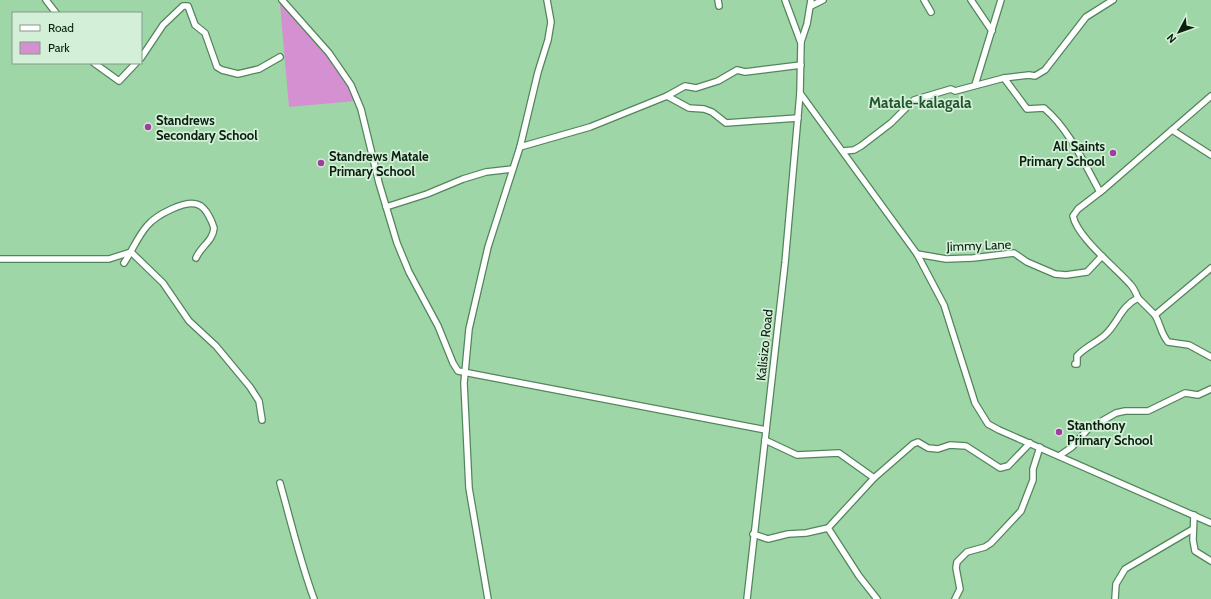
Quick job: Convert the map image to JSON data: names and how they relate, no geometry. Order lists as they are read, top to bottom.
{
  "streets": {
    "street": ["Jimmy Lane", "Kalisizo Road"]
  },
  "districts": ["Matale-kalagala"],
  "places": [
    "Standrews Secondary School",
    "All Saints Primary School",
    "Standrews Matale Primary School",
    "Stanthony Primary School"
  ],
  "legend": ["Road", "Park"],
  "north": "bottom left"
}
